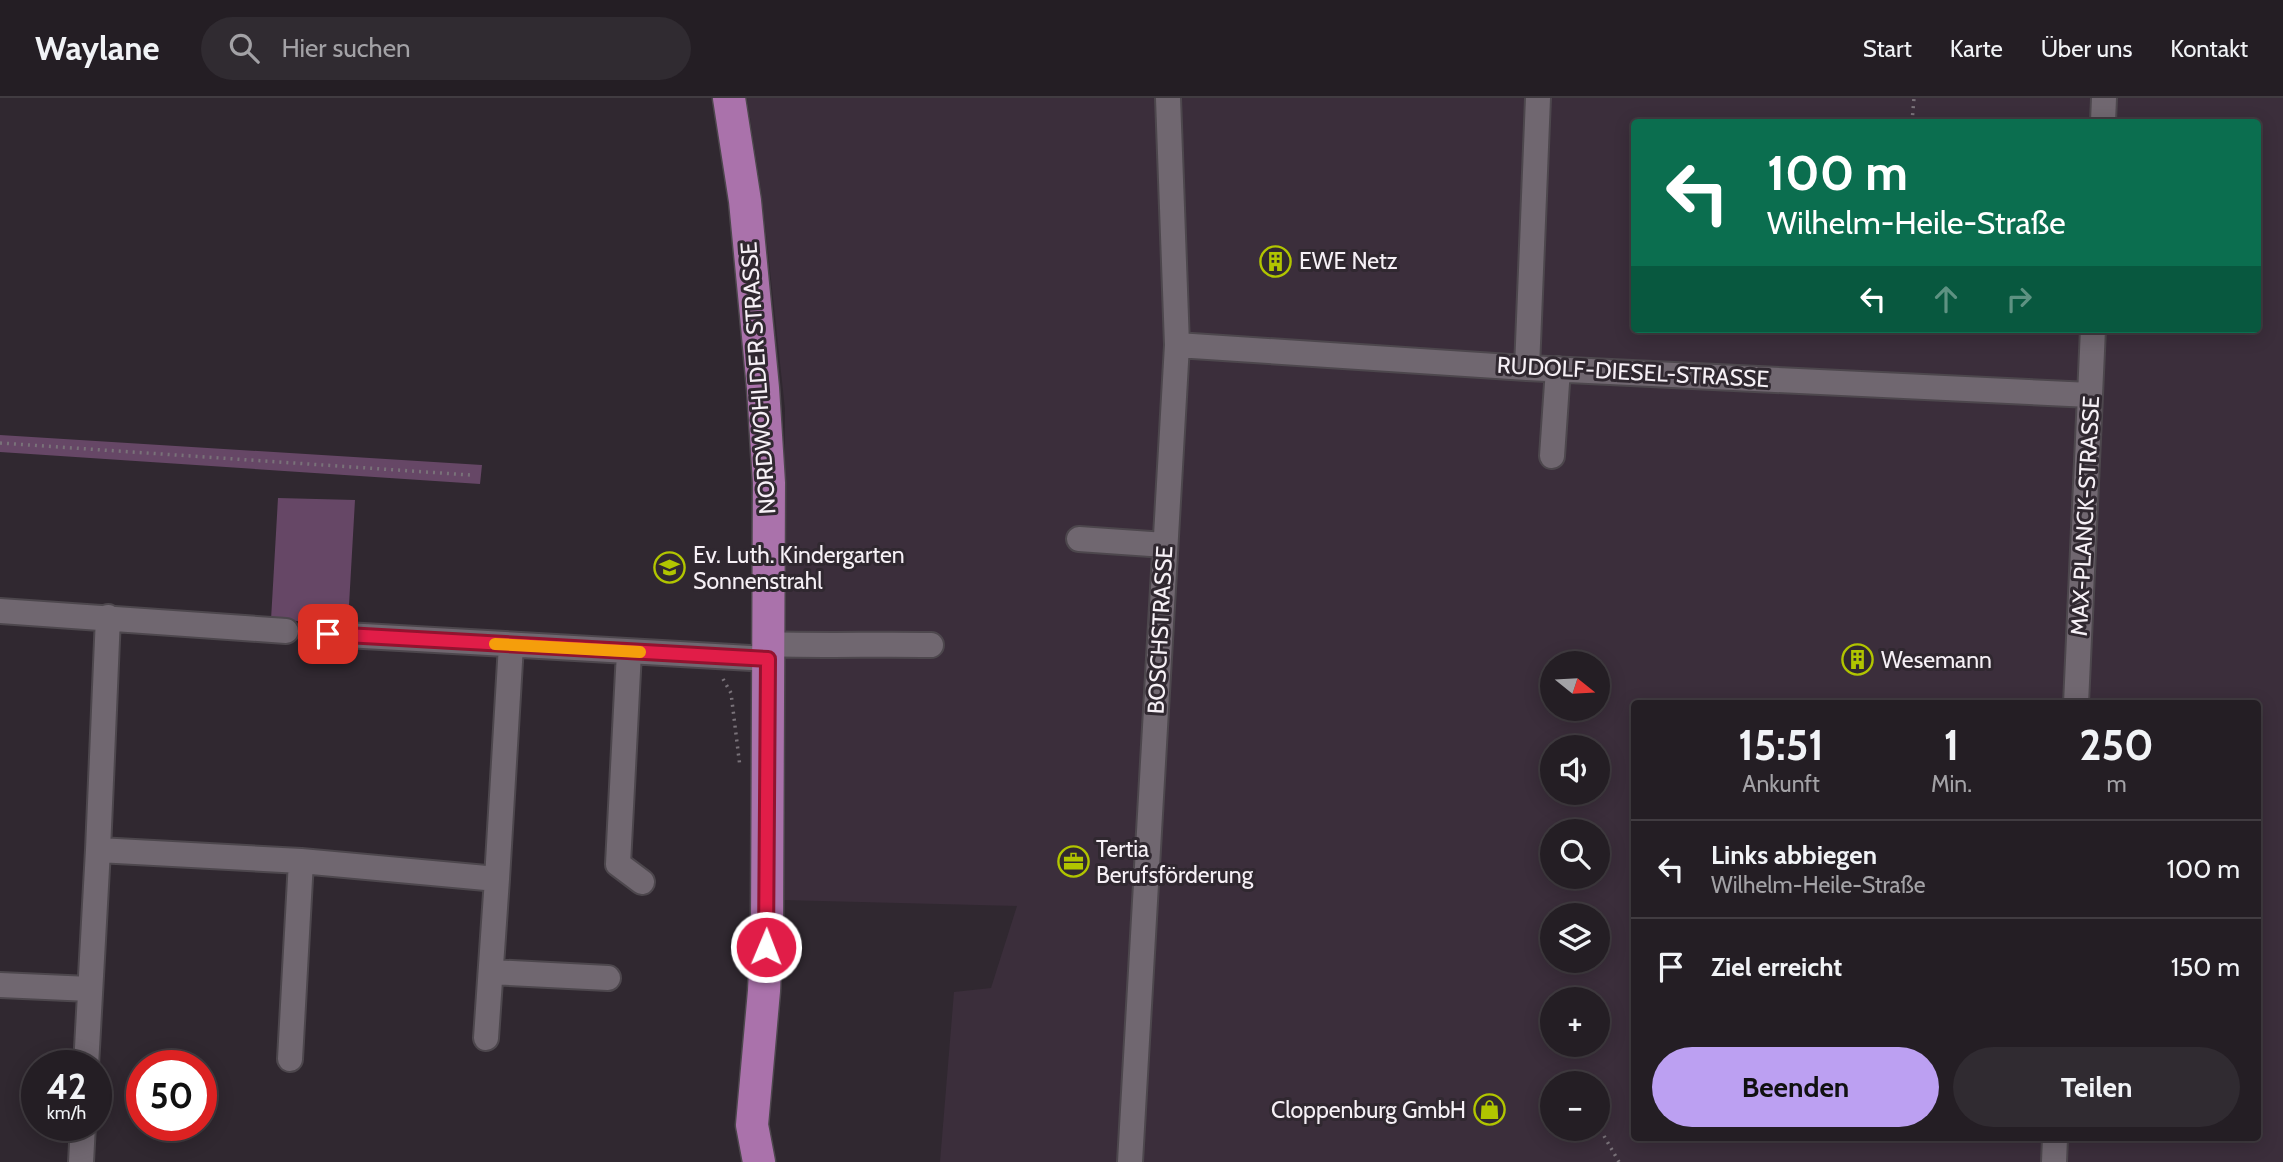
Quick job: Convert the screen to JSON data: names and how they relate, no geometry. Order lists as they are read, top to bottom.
{
  "streets": {
    "main road": ["NORDWOHLDER STRASSE"],
    "street": ["RUDOLF-DIESEL-STRASSE", "MAX-PLANCK-STRASSE", "BOSCHSTRASSE"]
  },
  "crossings": [
    ["RUDOLF-DIESEL-STRASSE", "MAX-PLANCK-STRASSE"],
    ["RUDOLF-DIESEL-STRASSE", "BOSCHSTRASSE"]
  ],
  "places": {
    "building": ["EWE Netz", "Wesemann"],
    "school or university": ["Ev. Luth. Kindergarten Sonnenstrahl"],
    "office": ["Tertia Berufsförderung"],
    "shop": ["Cloppenburg GmbH"]
  },
  "north": "right",
  "page": {
    "header": "Waylane",
    "search": "Hier suchen",
    "nav": [
      "Start",
      "Karte",
      "Über uns",
      "Kontakt"
    ],
    "turn": ["100 m", "Wilhelm-Heile-Straße"],
    "map_buttons": ["+", "−"],
    "eta": [
      "15:51",
      "Ankunft",
      "1",
      "Min.",
      "250",
      "m"
    ],
    "list": [
      {
        "name": "Links abbiegen",
        "note": "Wilhelm-Heile-Straße",
        "value": "100 m"
      },
      {
        "name": "Ziel erreicht",
        "value": "150 m"
      }
    ],
    "buttons": ["Beenden", "Teilen"],
    "speed": "42 km/h",
    "limit": "50"
  }
}
